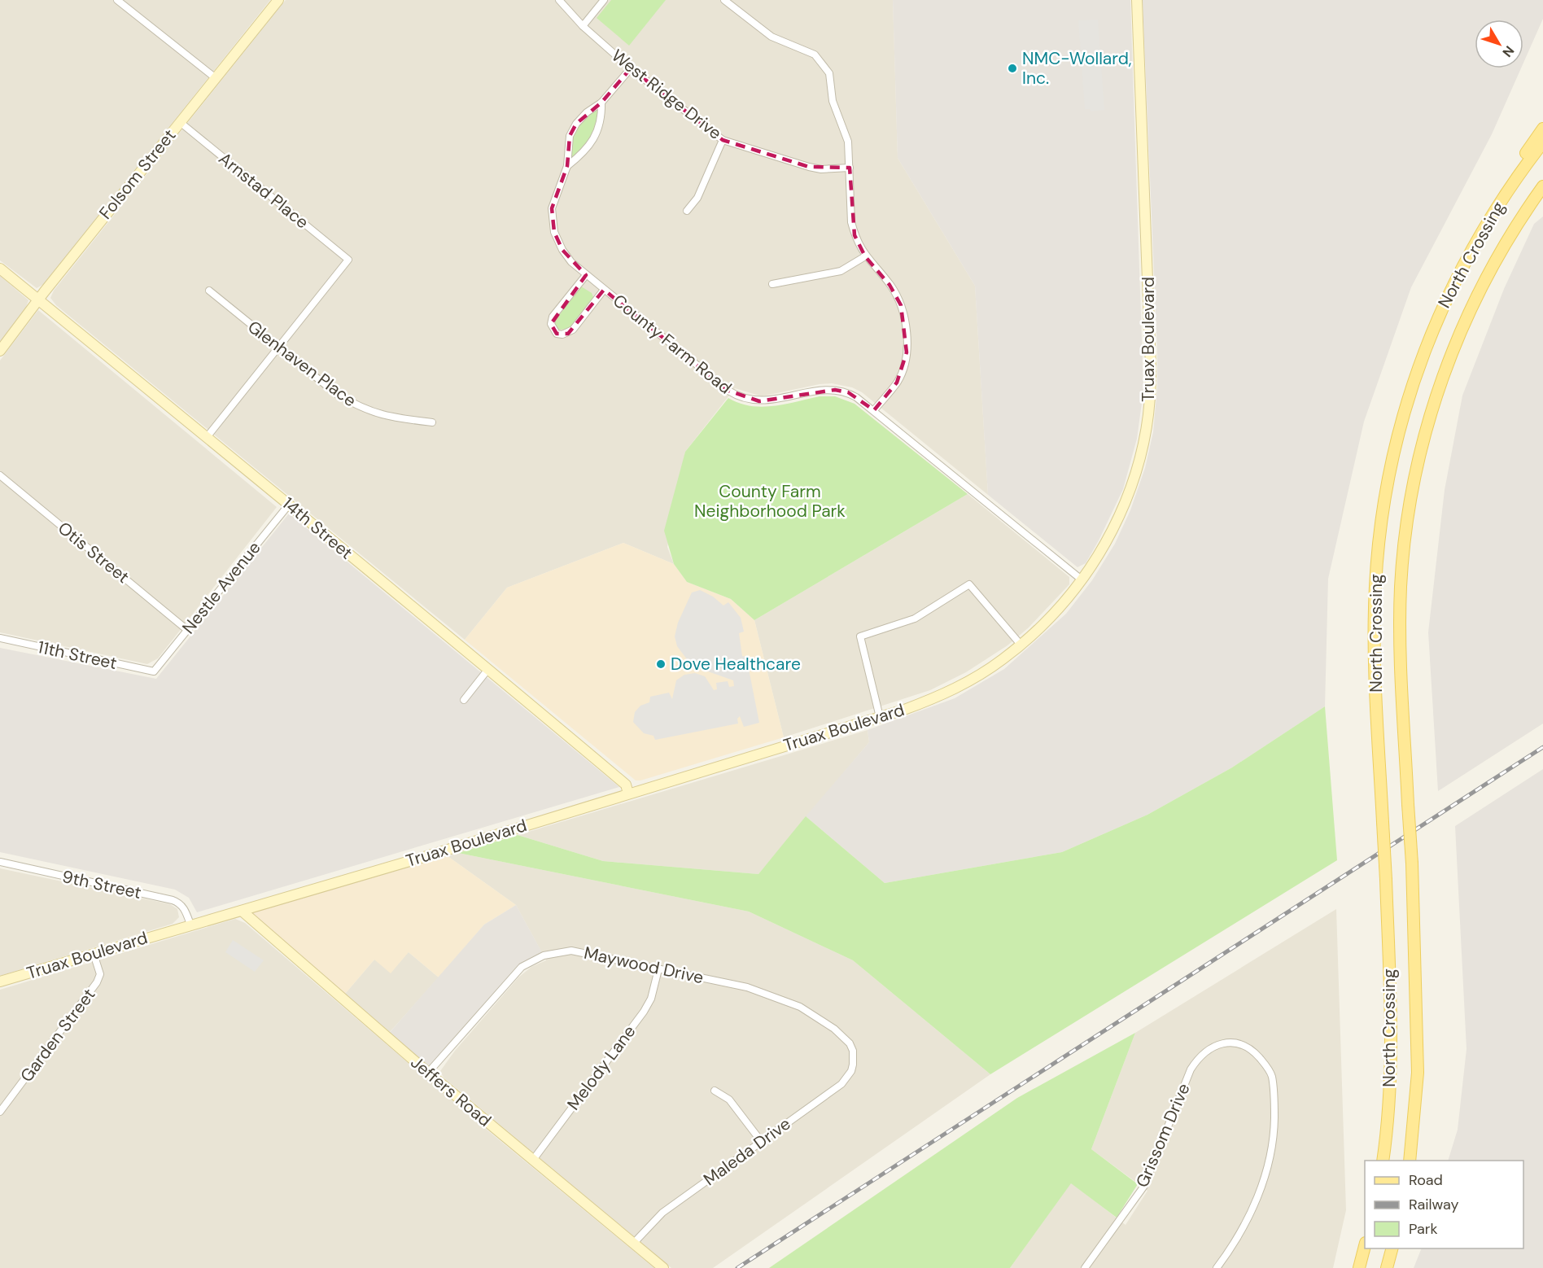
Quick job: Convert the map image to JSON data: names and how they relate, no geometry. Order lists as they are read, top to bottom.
{
  "streets": {
    "main road": [
      "Folsom Street",
      "North Crossing",
      "Truax Boulevard",
      "14th Street",
      "Jeffers Road"
    ],
    "street": [
      "West Ridge Drive",
      "Arnstad Place",
      "County Farm Road",
      "Glenhaven Place",
      "Otis Street",
      "Nestle Avenue",
      "11th Street",
      "9th Street",
      "Maywood Drive",
      "Garden Street",
      "Melody Lane",
      "Grissom Drive",
      "Maleda Drive"
    ]
  },
  "crossings": [
    ["West Ridge Drive", "County Farm Road"],
    ["Folsom Street", "Arnstad Place"],
    ["Folsom Street", "14th Street"],
    ["Arnstad Place", "Glenhaven Place"],
    ["Truax Boulevard", "County Farm Road"],
    ["Truax Boulevard", "14th Street"],
    ["Truax Boulevard", "9th Street"],
    ["Truax Boulevard", "Garden Street"],
    ["Truax Boulevard", "Jeffers Road"],
    ["14th Street", "Nestle Avenue"],
    ["Otis Street", "Nestle Avenue"],
    ["Nestle Avenue", "11th Street"],
    ["Maywood Drive", "Melody Lane"],
    ["Maywood Drive", "Jeffers Road"],
    ["Maywood Drive", "Maleda Drive"],
    ["Melody Lane", "Jeffers Road"],
    ["Jeffers Road", "Maleda Drive"]
  ],
  "parks": ["County Farm Neighborhood Park"],
  "places": ["NMC-Wollard, Inc.", "Dove Healthcare"],
  "legend": ["Road", "Railway", "Park"],
  "north": "bottom right"
}
